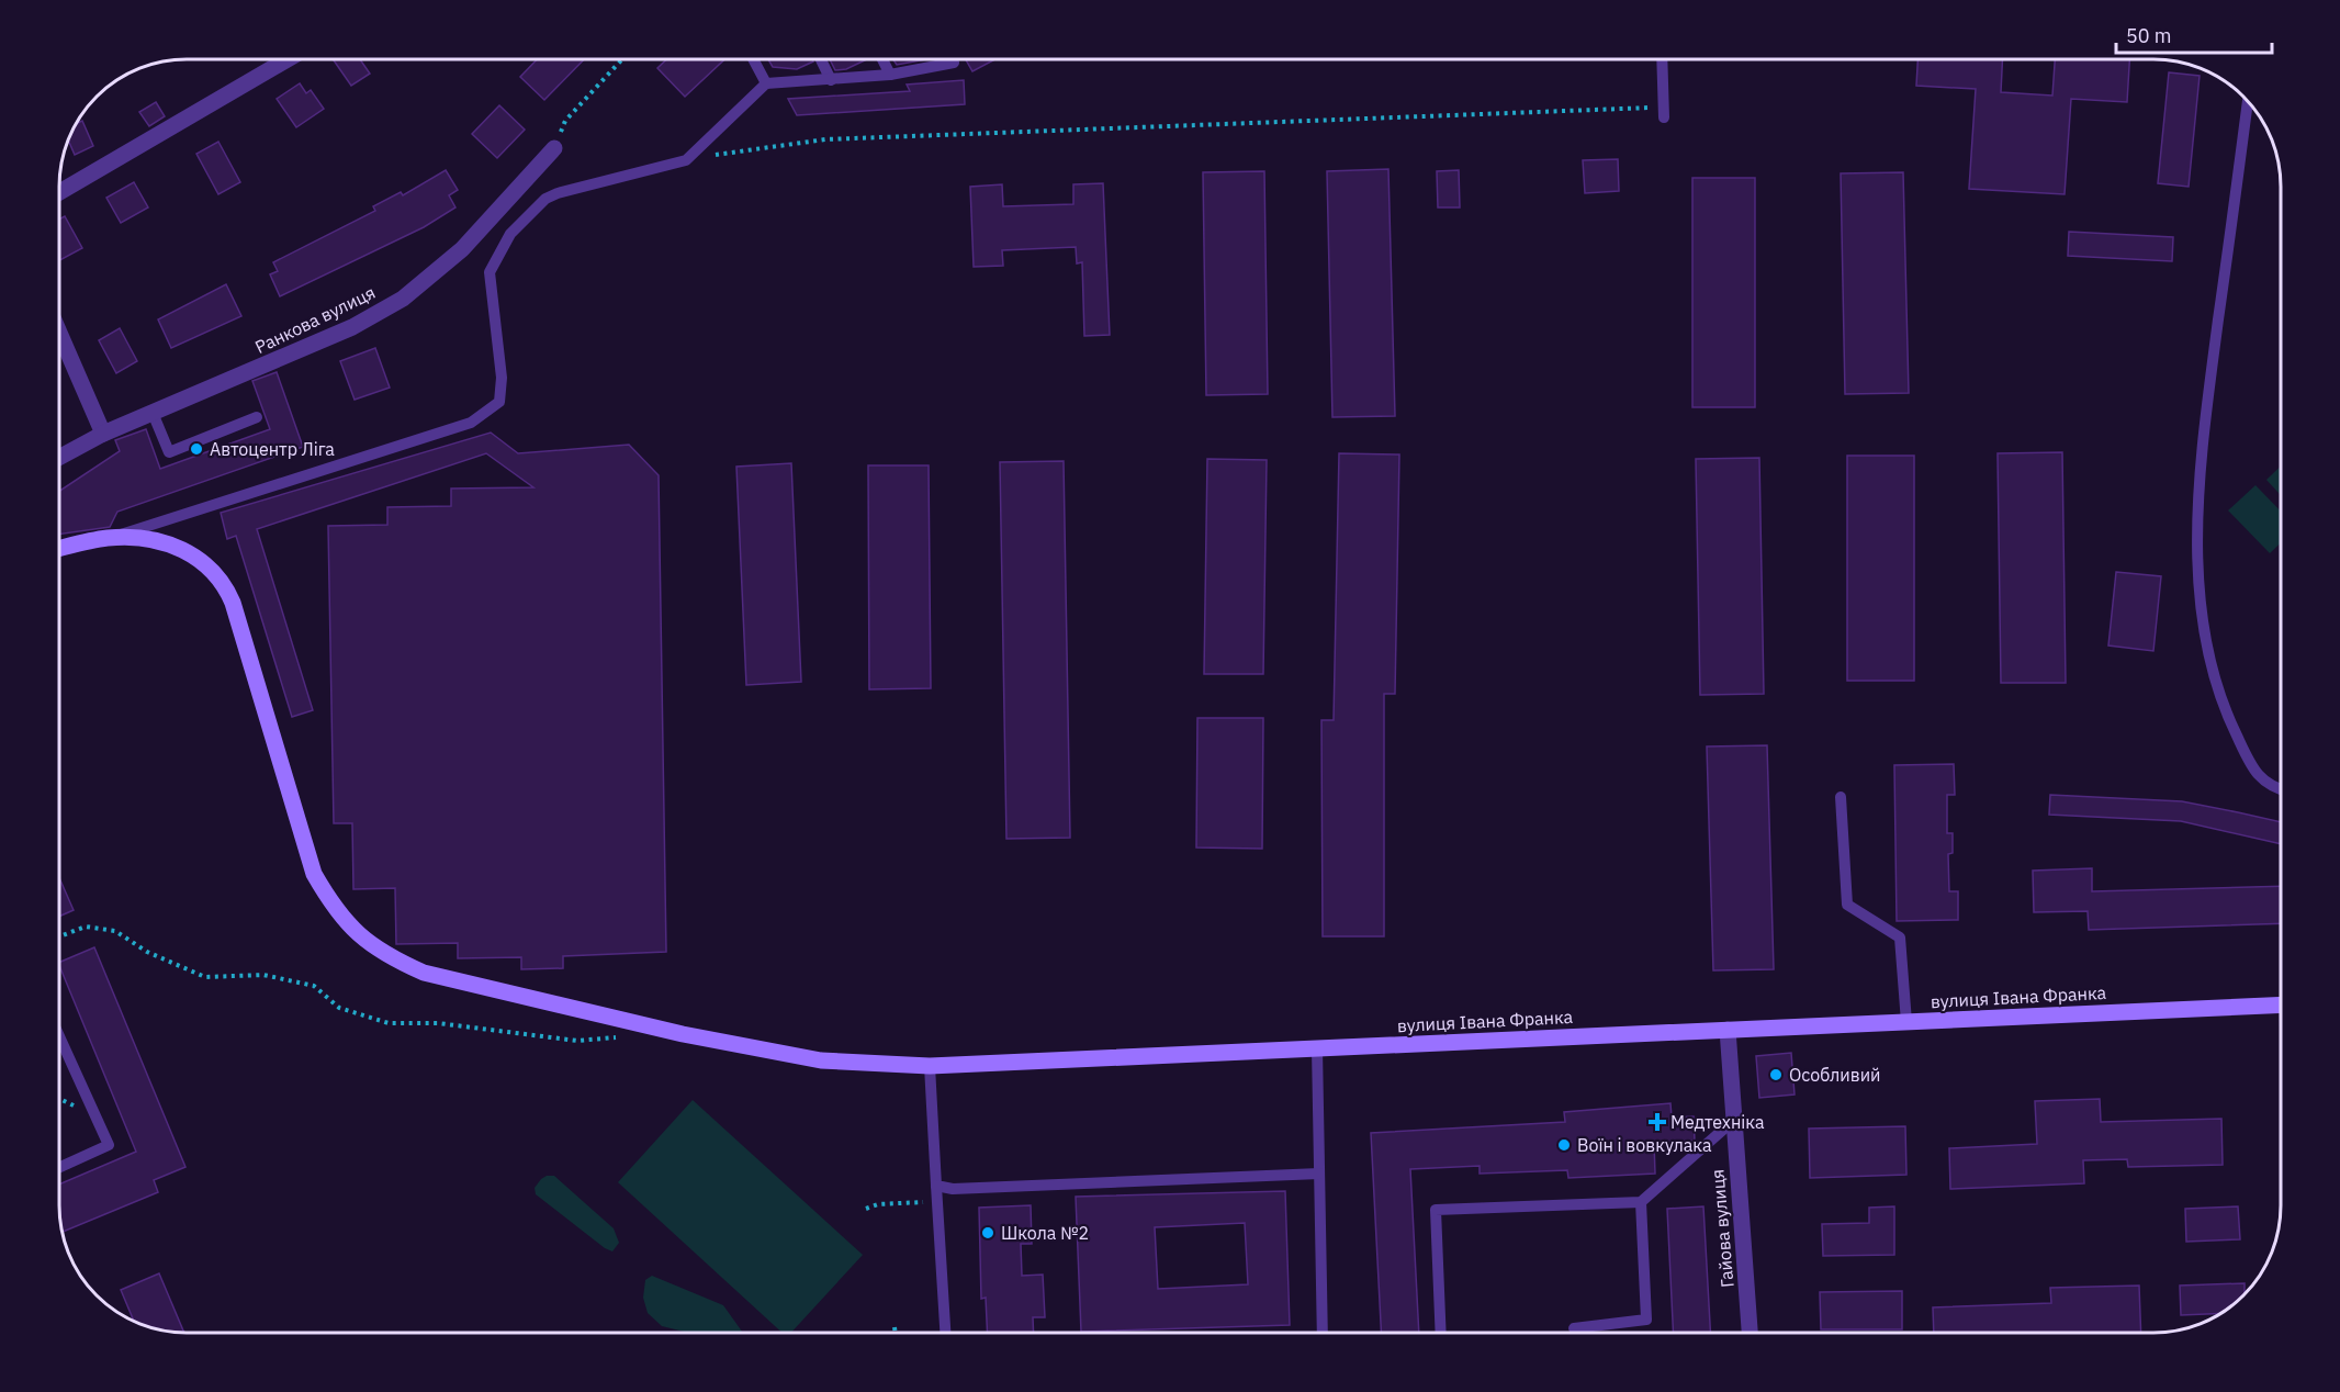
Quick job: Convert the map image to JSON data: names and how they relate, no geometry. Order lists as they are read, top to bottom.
{
  "streets": {
    "main road": ["вулиця Івана Франка"],
    "street": ["Ранкова вулиця", "Гайова вулиця"]
  },
  "crossings": [
    ["вулиця Івана Франка", "Гайова вулиця"]
  ],
  "places": {
    "other": [
      "Автоцентр Ліга",
      "Особливий",
      "Воїн і вовкулака",
      "Школа №2"
    ],
    "health": ["Медтехніка"]
  },
  "scale_bar": "50 m"
}
